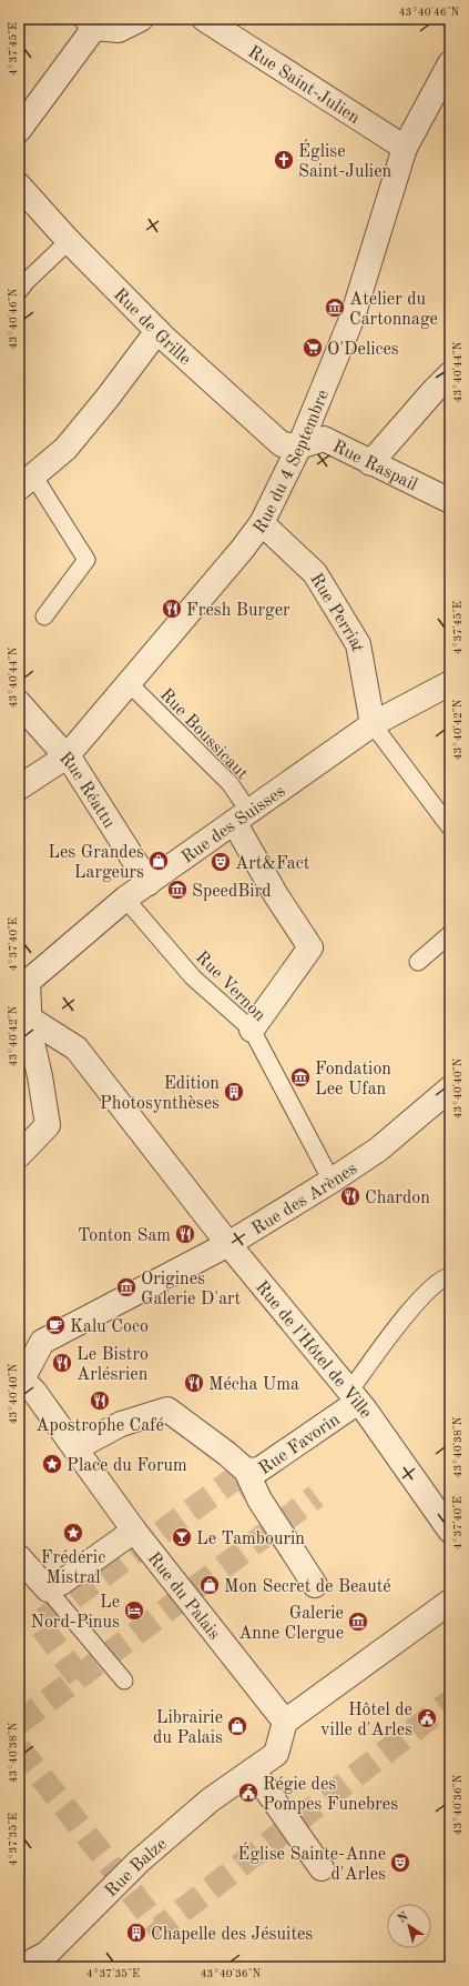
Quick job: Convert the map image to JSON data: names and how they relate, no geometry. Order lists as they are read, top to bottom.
{
  "streets": {
    "street": [
      "Rue Saint-Julien",
      "Rue de Grille",
      "Rue du 4 Septembre",
      "Rue Raspail",
      "Rue Perriat",
      "Rue Réattu",
      "Rue des Suisses",
      "Rue des Arènes",
      "Rue de l'Hôtel de Ville",
      "Rue Favorin",
      "Rue du Palais",
      "Rue Balze"
    ],
    "lane": ["Rue Boussicaut", "Rue Vernon"]
  },
  "crossings": [
    ["Rue Saint-Julien", "Rue du 4 Septembre"],
    ["Rue de Grille", "Rue du 4 Septembre"],
    ["Rue de Grille", "Rue Raspail"],
    ["Rue du 4 Septembre", "Rue Raspail"],
    ["Rue du 4 Septembre", "Rue Perriat"],
    ["Rue du 4 Septembre", "Rue Boussicaut"],
    ["Rue du 4 Septembre", "Rue Réattu"],
    ["Rue Perriat", "Rue des Suisses"],
    ["Rue Boussicaut", "Rue des Suisses"],
    ["Rue Réattu", "Rue des Suisses"],
    ["Rue des Suisses", "Rue Vernon"],
    ["Rue des Suisses", "Rue de l'Hôtel de Ville"],
    ["Rue Vernon", "Rue des Arènes"],
    ["Rue des Arènes", "Rue de l'Hôtel de Ville"],
    ["Rue des Arènes", "Rue du Palais"],
    ["Rue de l'Hôtel de Ville", "Rue Favorin"],
    ["Rue Favorin", "Rue du Palais"],
    ["Rue du Palais", "Rue Balze"]
  ],
  "places": {
    "church": ["Église Saint-Julien"],
    "museum": [
      "Atelier du Cartonnage",
      "SpeedBird",
      "Fondation Lee Ufan",
      "Origines Galerie D'art",
      "Galerie Anne Clergue"
    ],
    "supermarket": ["O'Delices"],
    "restaurant": [
      "Fresh Burger",
      "Chardon",
      "Tonton Sam",
      "Le Bistro Arlésrien",
      "Mécha Uma",
      "Apostrophe Café"
    ],
    "shop": ["Les Grandes Largeurs", "Mon Secret de Beauté", "Librairie du Palais"],
    "theatre": ["Art&Fact", "Église Sainte-Anne d'Arles"],
    "building": ["Edition Photosynthèses", "Chapelle des Jésuites"],
    "cafe": ["Kalu Coco"],
    "place": ["Place du Forum", "Frédéric Mistral"],
    "bar": ["Le Tambourin"],
    "hotel": ["Le Nord-Pinus"],
    "public building": ["Hôtel de ville d'Arles", "Régie des Pompes Funebres"]
  },
  "north": "top left",
  "coordinates": [
    "43°40'46\"N",
    "4°37'45\"E",
    "43°40'44\"N",
    "43°40'42\"N",
    "4°37'40\"E",
    "43°40'40\"N",
    "43°40'38\"N",
    "43°40'36\"N",
    "4°37'35\"E"
  ]
}
